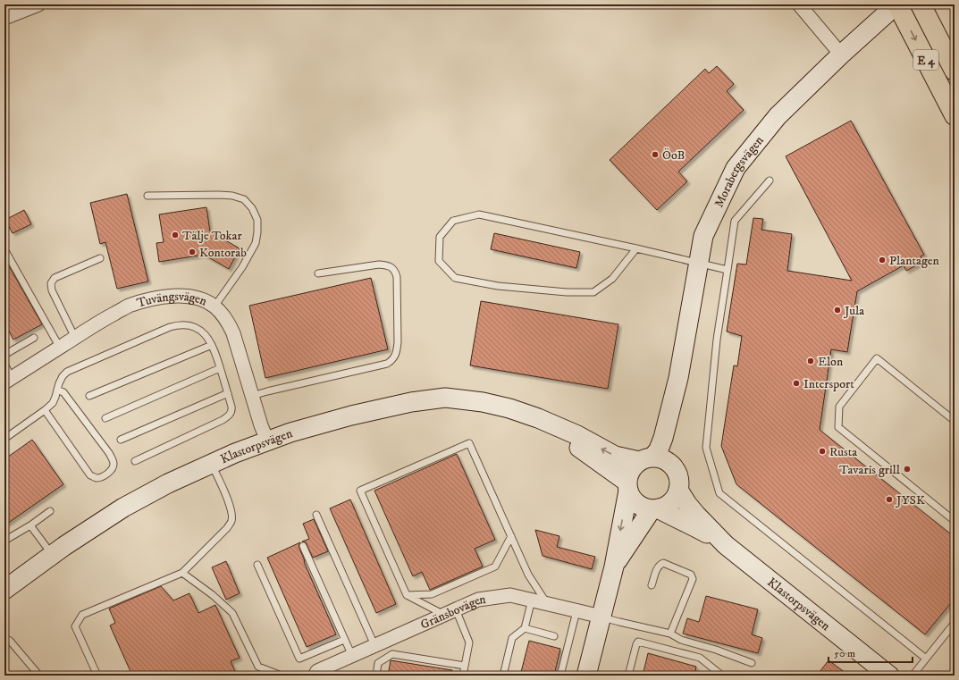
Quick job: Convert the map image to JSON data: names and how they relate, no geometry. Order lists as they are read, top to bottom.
{
  "streets": {
    "highway": ["E 4"],
    "street": [
      "Morabergsvägen",
      "Tuvängsvägen",
      "Klastorpsvägen",
      "Gränsbovägen"
    ]
  },
  "crossings": [
    ["E 4", "Morabergsvägen"],
    ["Morabergsvägen", "Klastorpsvägen"],
    ["Tuvängsvägen", "Klastorpsvägen"]
  ],
  "places": [
    "ÖoB",
    "Tälje Tokar",
    "Kontorab",
    "Plantagen",
    "Jula",
    "Elon",
    "Intersport",
    "Rusta",
    "Tavaris grill",
    "JYSK"
  ],
  "scale_bar": "50 m"
}
